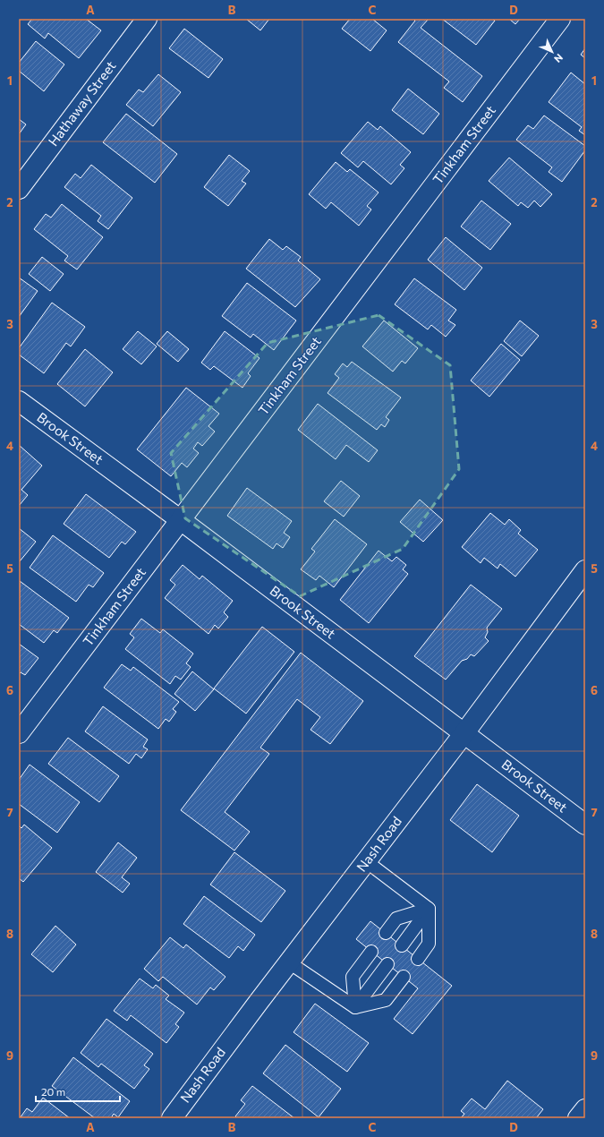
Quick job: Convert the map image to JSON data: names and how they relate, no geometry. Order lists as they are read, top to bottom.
{
  "streets": {
    "street": [
      "Hathaway Street",
      "Tinkham Street",
      "Brook Street",
      "Nash Road"
    ]
  },
  "crossings": [
    ["Tinkham Street", "Brook Street"],
    ["Brook Street", "Nash Road"]
  ],
  "scale_bar": "20 m",
  "north": "bottom right",
  "grid": {
    "columns": [
      "A",
      "B",
      "C",
      "D"
    ],
    "rows": [
      "1",
      "2",
      "3",
      "4",
      "5",
      "6",
      "7",
      "8",
      "9"
    ]
  }
}
